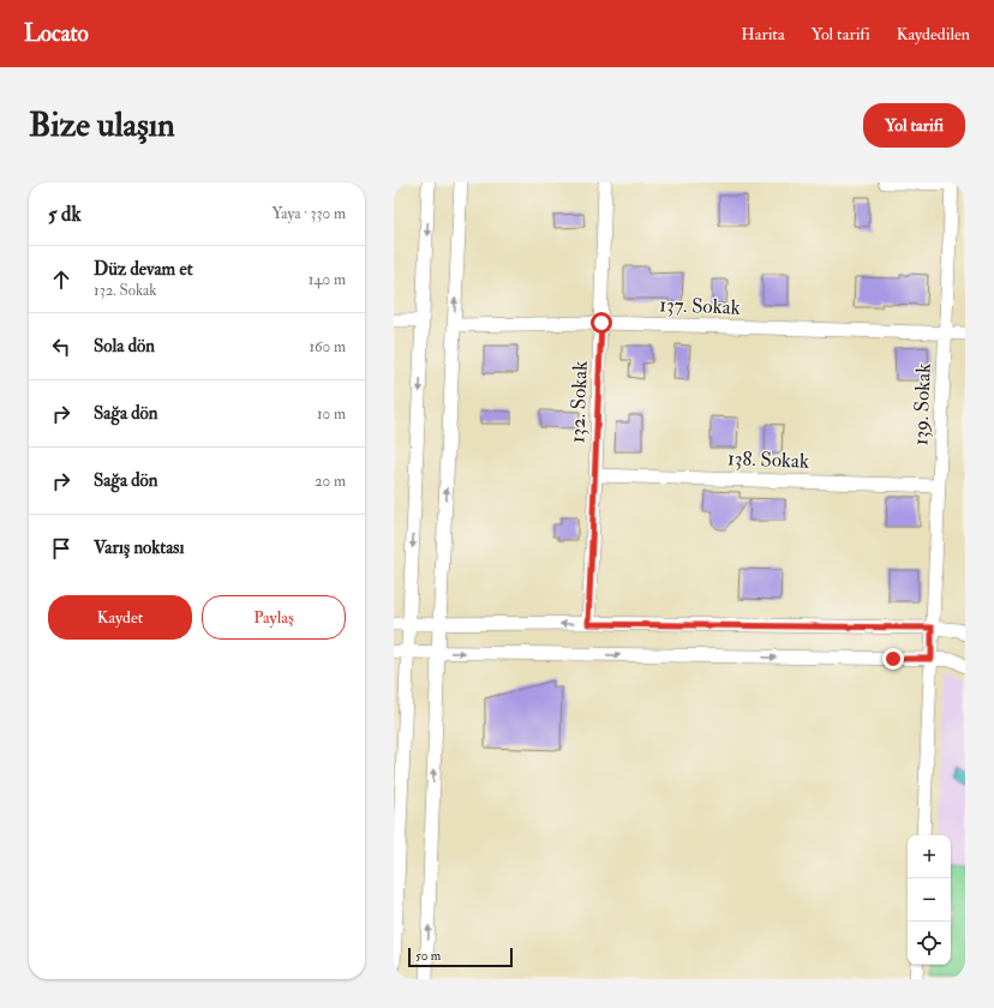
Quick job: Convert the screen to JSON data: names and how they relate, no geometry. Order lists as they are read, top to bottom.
{
  "streets": {
    "street": [
      "137. Sokak",
      "132. Sokak",
      "139. Sokak",
      "138. Sokak"
    ]
  },
  "crossings": [
    ["137. Sokak", "132. Sokak"],
    ["137. Sokak", "139. Sokak"],
    ["132. Sokak", "138. Sokak"],
    ["139. Sokak", "138. Sokak"]
  ],
  "scale_bar": "50 m",
  "page": {
    "header": "Locato",
    "nav": ["Harita", "Yol tarifi", "Kaydedilen"],
    "buttons": [
      "Yol tarifi",
      ["Kaydet", "Paylaş"]
    ],
    "title": "Bize ulaşın",
    "heading": ["5 dk", "Yaya · 330 m"],
    "list": [
      ["Düz devam et", "132. Sokak", "140 m"],
      ["Sola dön", "160 m"],
      ["Sağa dön", "10 m"],
      ["Sağa dön", "20 m"],
      "Varış noktası"
    ],
    "map_buttons": ["+", "−"],
    "scale": "50 m"
  }
}
